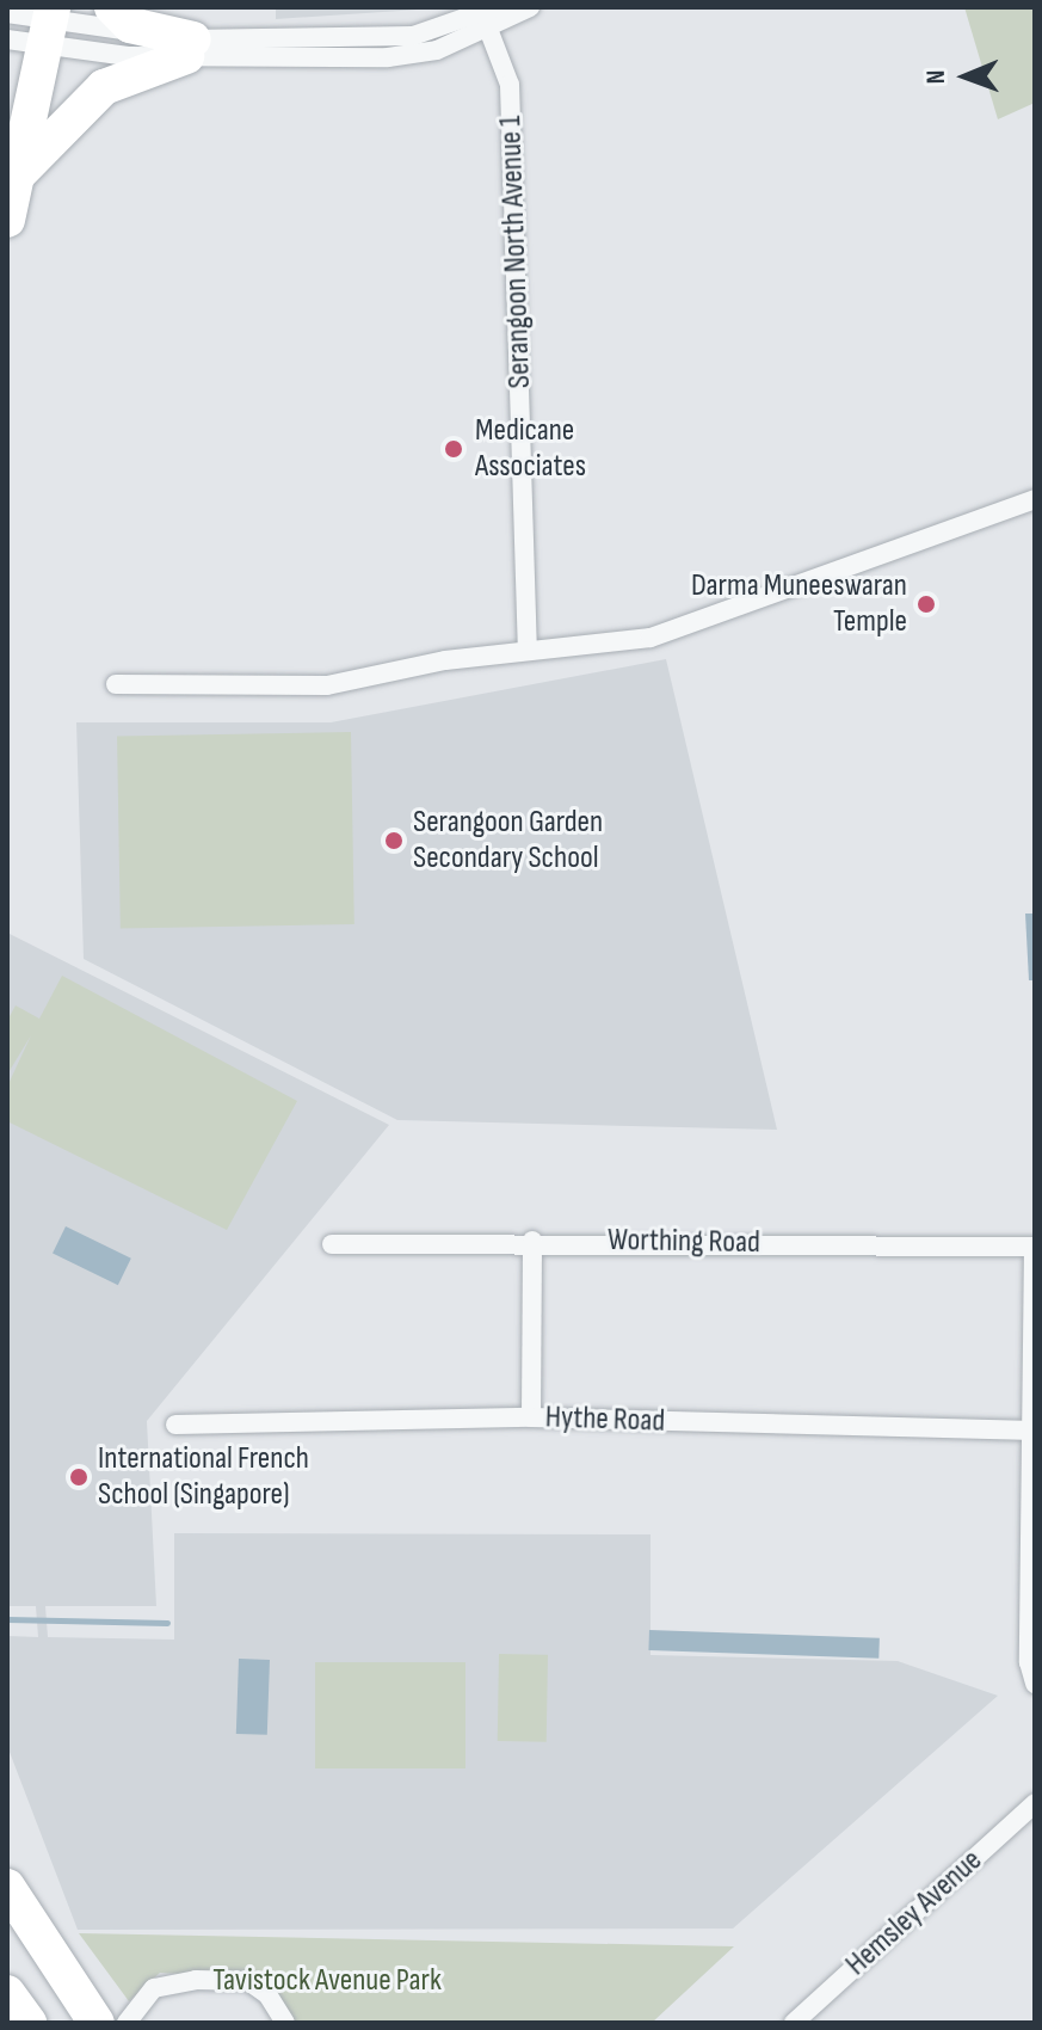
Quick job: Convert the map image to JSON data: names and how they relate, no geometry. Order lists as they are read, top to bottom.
{
  "streets": {
    "street": [
      "Serangoon North Avenue 1",
      "Worthing Road",
      "Hythe Road",
      "Hemsley Avenue"
    ]
  },
  "parks": ["Tavistock Avenue Park"],
  "places": [
    "Medicane Associates",
    "Darma Muneeswaran Temple",
    "Serangoon Garden Secondary School",
    "International French School (Singapore)"
  ],
  "north": "left"
}
